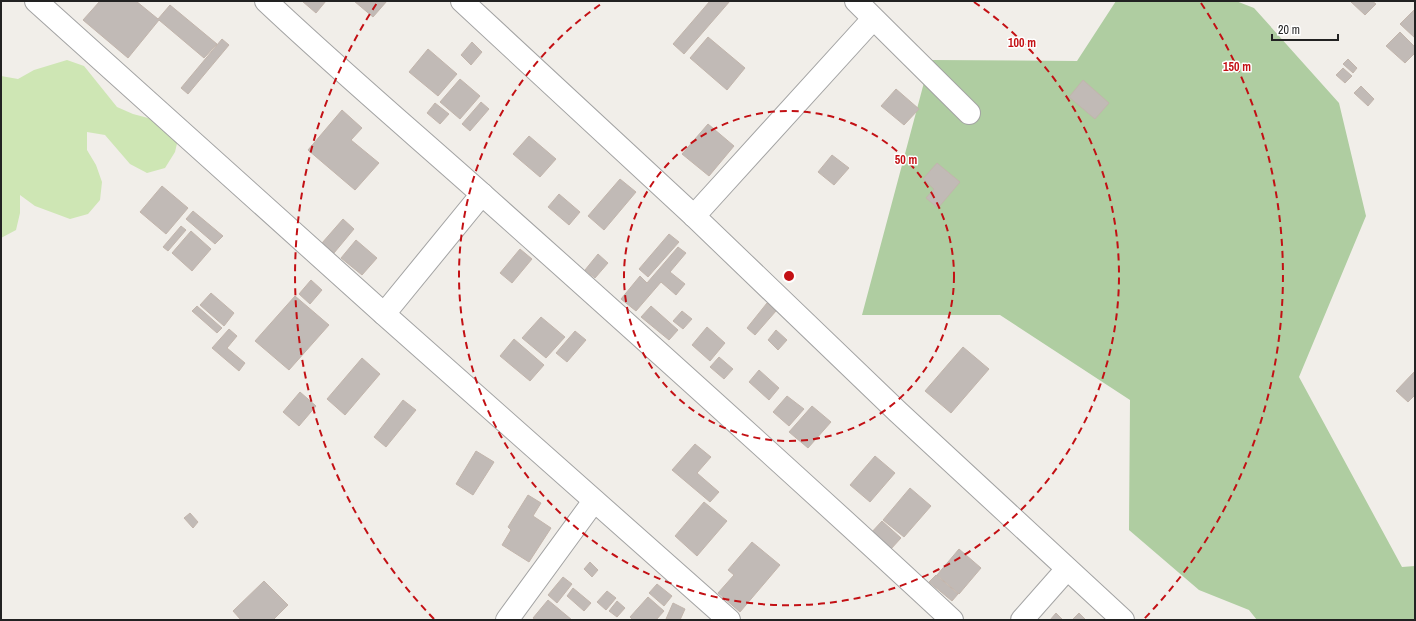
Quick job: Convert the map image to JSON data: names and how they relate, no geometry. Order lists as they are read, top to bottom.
{
  "scale_bar": "20 m",
  "rings": ["100 m", "150 m", "50 m"]
}
